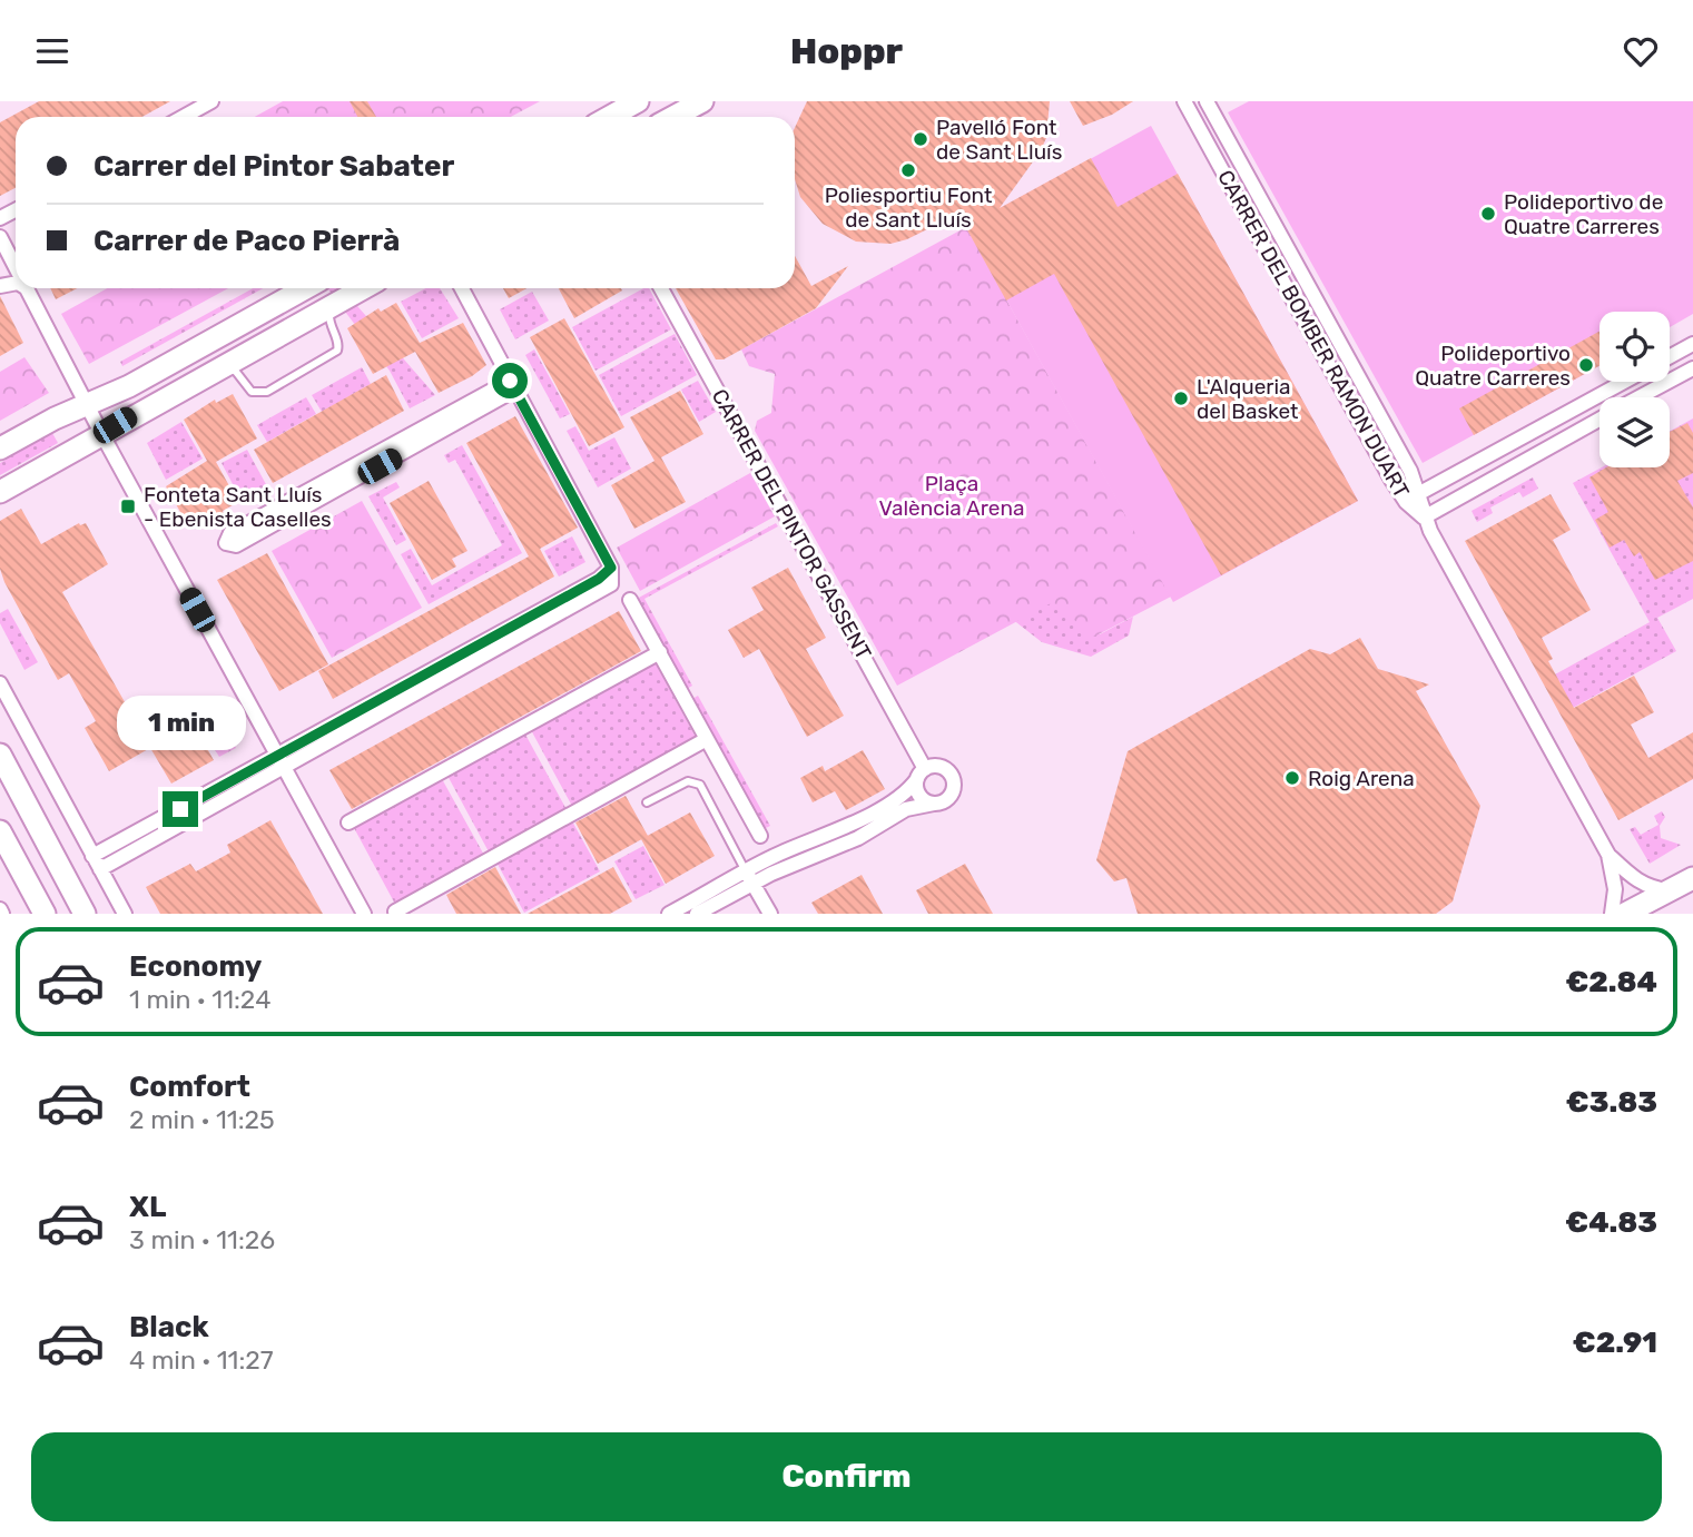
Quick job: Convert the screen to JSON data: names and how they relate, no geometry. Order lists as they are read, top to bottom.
{
  "streets": {
    "street": ["CARRER DEL BOMBER RAMON DUART", "CARRER DEL PINTOR GASSENT"]
  },
  "parks": ["Plaça València Arena"],
  "places": {
    "other": [
      "Pavelló Font de Sant Lluís",
      "Poliesportiu Font de Sant Lluís",
      "Polideportivo de Quatre Carreres",
      "Polideportivo Quatre Carreres",
      "L'Alqueria del Basket",
      "Roig Arena"
    ],
    "transit": ["Fonteta Sant Lluís - Ebenista Caselles"]
  },
  "page": {
    "header": "Hoppr",
    "banner": ["Carrer del Pintor Sabater", "Carrer de Paco Pierrà"],
    "bubble": "1 min",
    "list": [
      {
        "name": "Economy",
        "note": "1 min · 11:24",
        "value": "€2.84"
      },
      {
        "name": "Comfort",
        "note": "2 min · 11:25",
        "value": "€3.83"
      },
      {
        "name": "XL",
        "note": "3 min · 11:26",
        "value": "€4.83"
      },
      {
        "name": "Black",
        "note": "4 min · 11:27",
        "value": "€2.91"
      }
    ],
    "buttons": "Confirm"
  }
}
